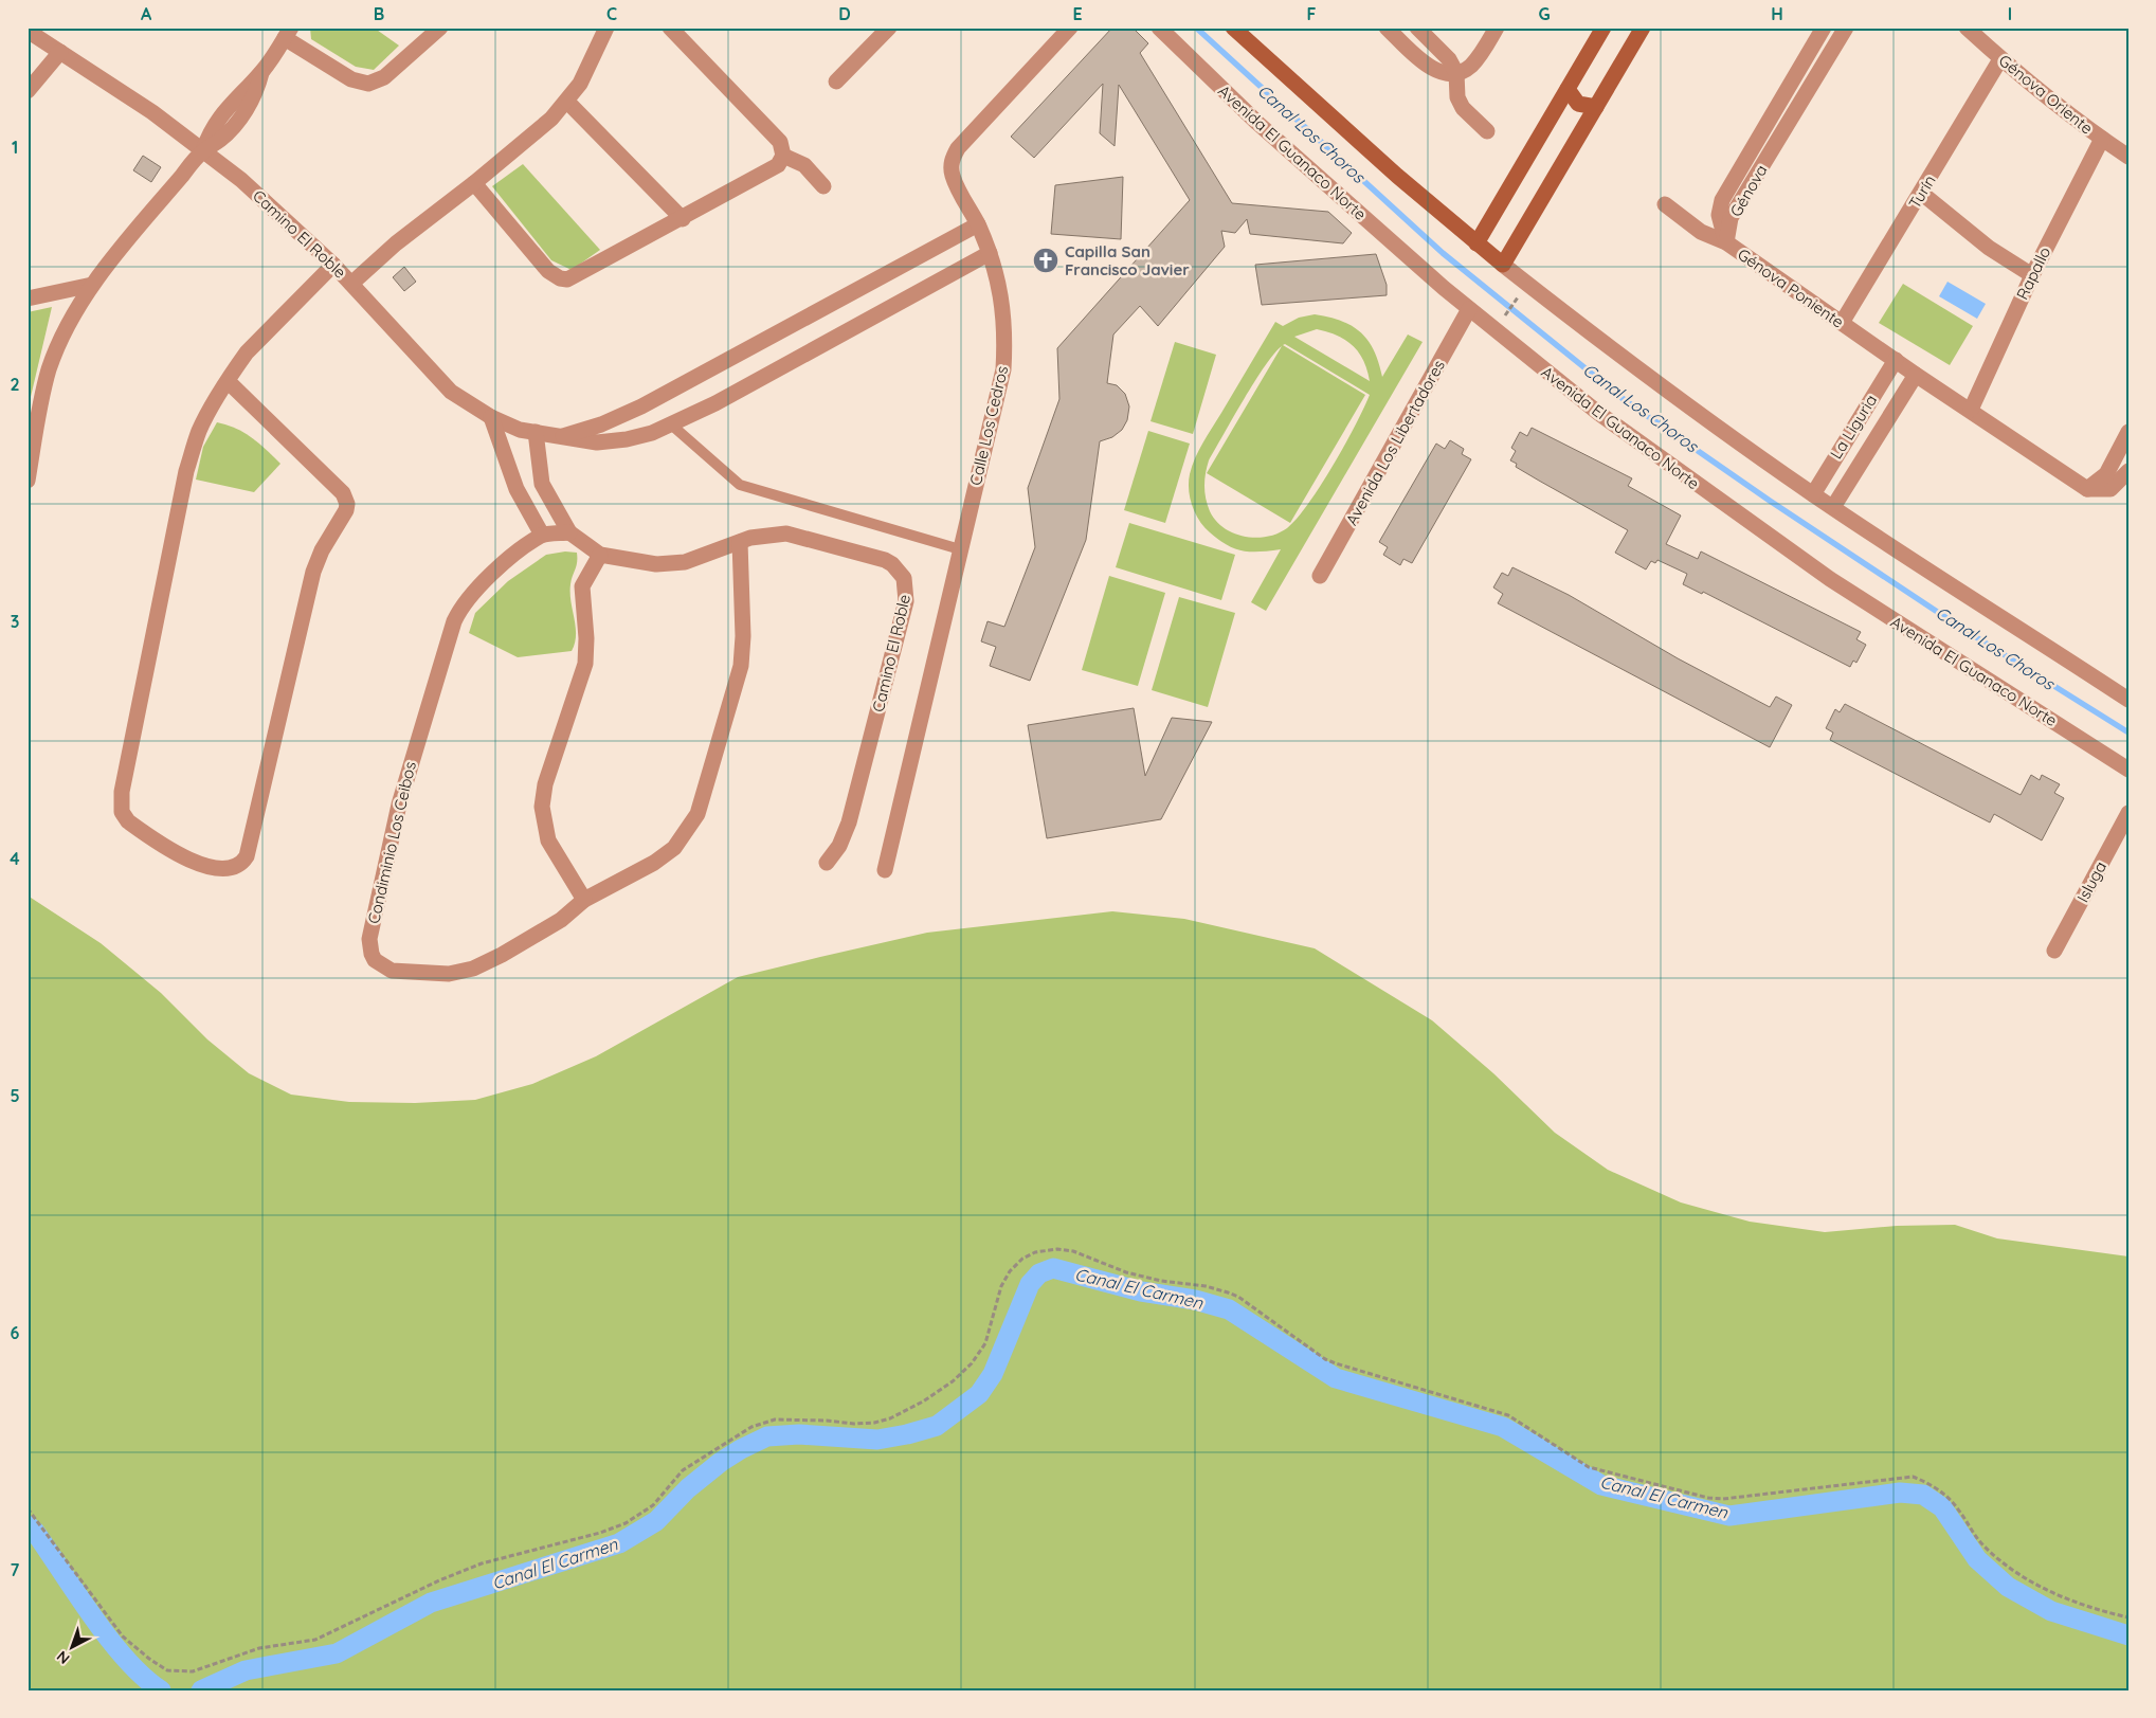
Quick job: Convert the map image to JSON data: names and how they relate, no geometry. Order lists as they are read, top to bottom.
{
  "streets": {
    "street": [
      "Génova Oriente",
      "Avenida El Guanaco Norte",
      "Génova",
      "Turín",
      "Camino El Roble",
      "Rapallo",
      "Génova Poniente",
      "Calle Los Cedros",
      "La Liguria",
      "Avenida Los Libertadores",
      "Condiminio Los Ceibos",
      "Isluga"
    ]
  },
  "crossings": [
    ["Génova Oriente", "Turín"],
    ["Génova Oriente", "Rapallo"],
    ["Avenida El Guanaco Norte", "Avenida Los Libertadores"],
    ["Génova", "Génova Poniente"],
    ["Turín", "Génova Poniente"],
    ["Camino El Roble", "Calle Los Cedros"],
    ["Camino El Roble", "Condiminio Los Ceibos"],
    ["Génova Poniente", "La Liguria"]
  ],
  "water": ["Canal Los Choros", "Canal El Carmen"],
  "places": {
    "church": ["Capilla San Francisco Javier"]
  },
  "north": "bottom left",
  "grid": {
    "columns": [
      "A",
      "B",
      "C",
      "D",
      "E",
      "F",
      "G",
      "H",
      "I"
    ],
    "rows": [
      "1",
      "2",
      "3",
      "4",
      "5",
      "6",
      "7"
    ]
  }
}
